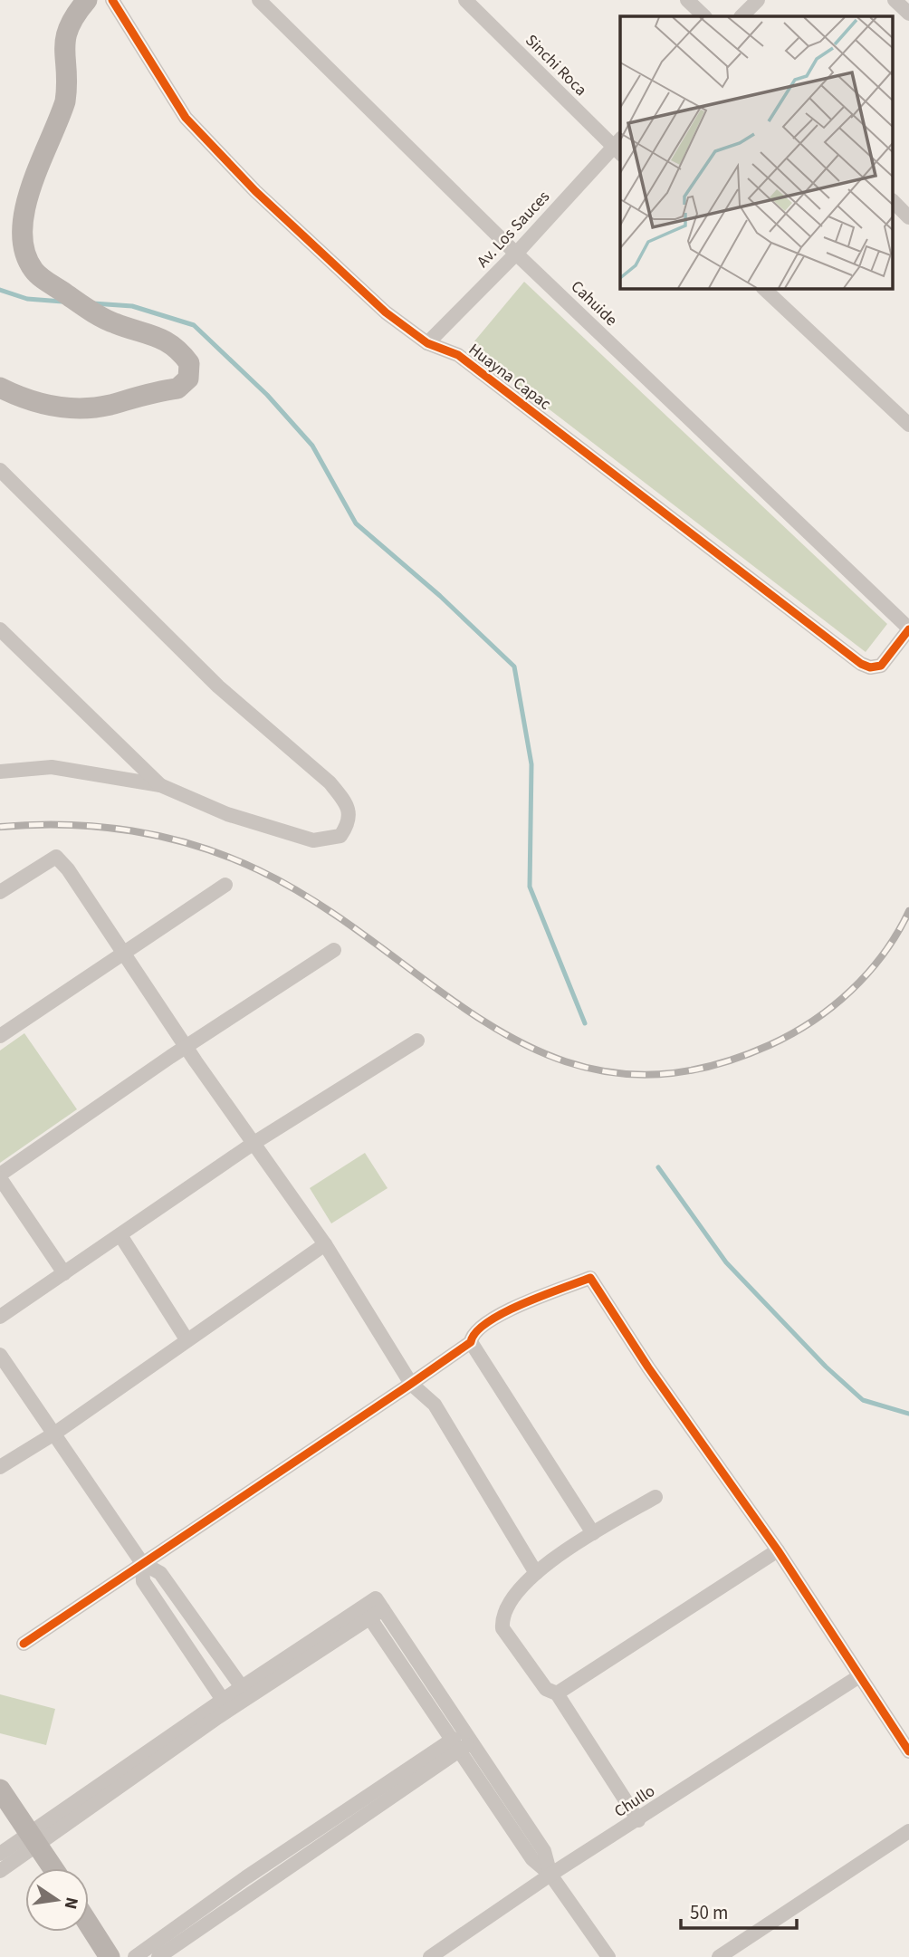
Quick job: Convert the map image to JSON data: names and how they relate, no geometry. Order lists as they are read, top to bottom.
{
  "streets": {
    "street": [
      "Sinchi Roca",
      "Av. Los Sauces",
      "Cahuide",
      "Huayna Capac",
      "Chullo"
    ]
  },
  "crossings": [
    ["Sinchi Roca", "Av. Los Sauces"],
    ["Av. Los Sauces", "Cahuide"],
    ["Av. Los Sauces", "Huayna Capac"],
    ["Cahuide", "Huayna Capac"]
  ],
  "scale_bar": "50 m",
  "north": "right"
}
